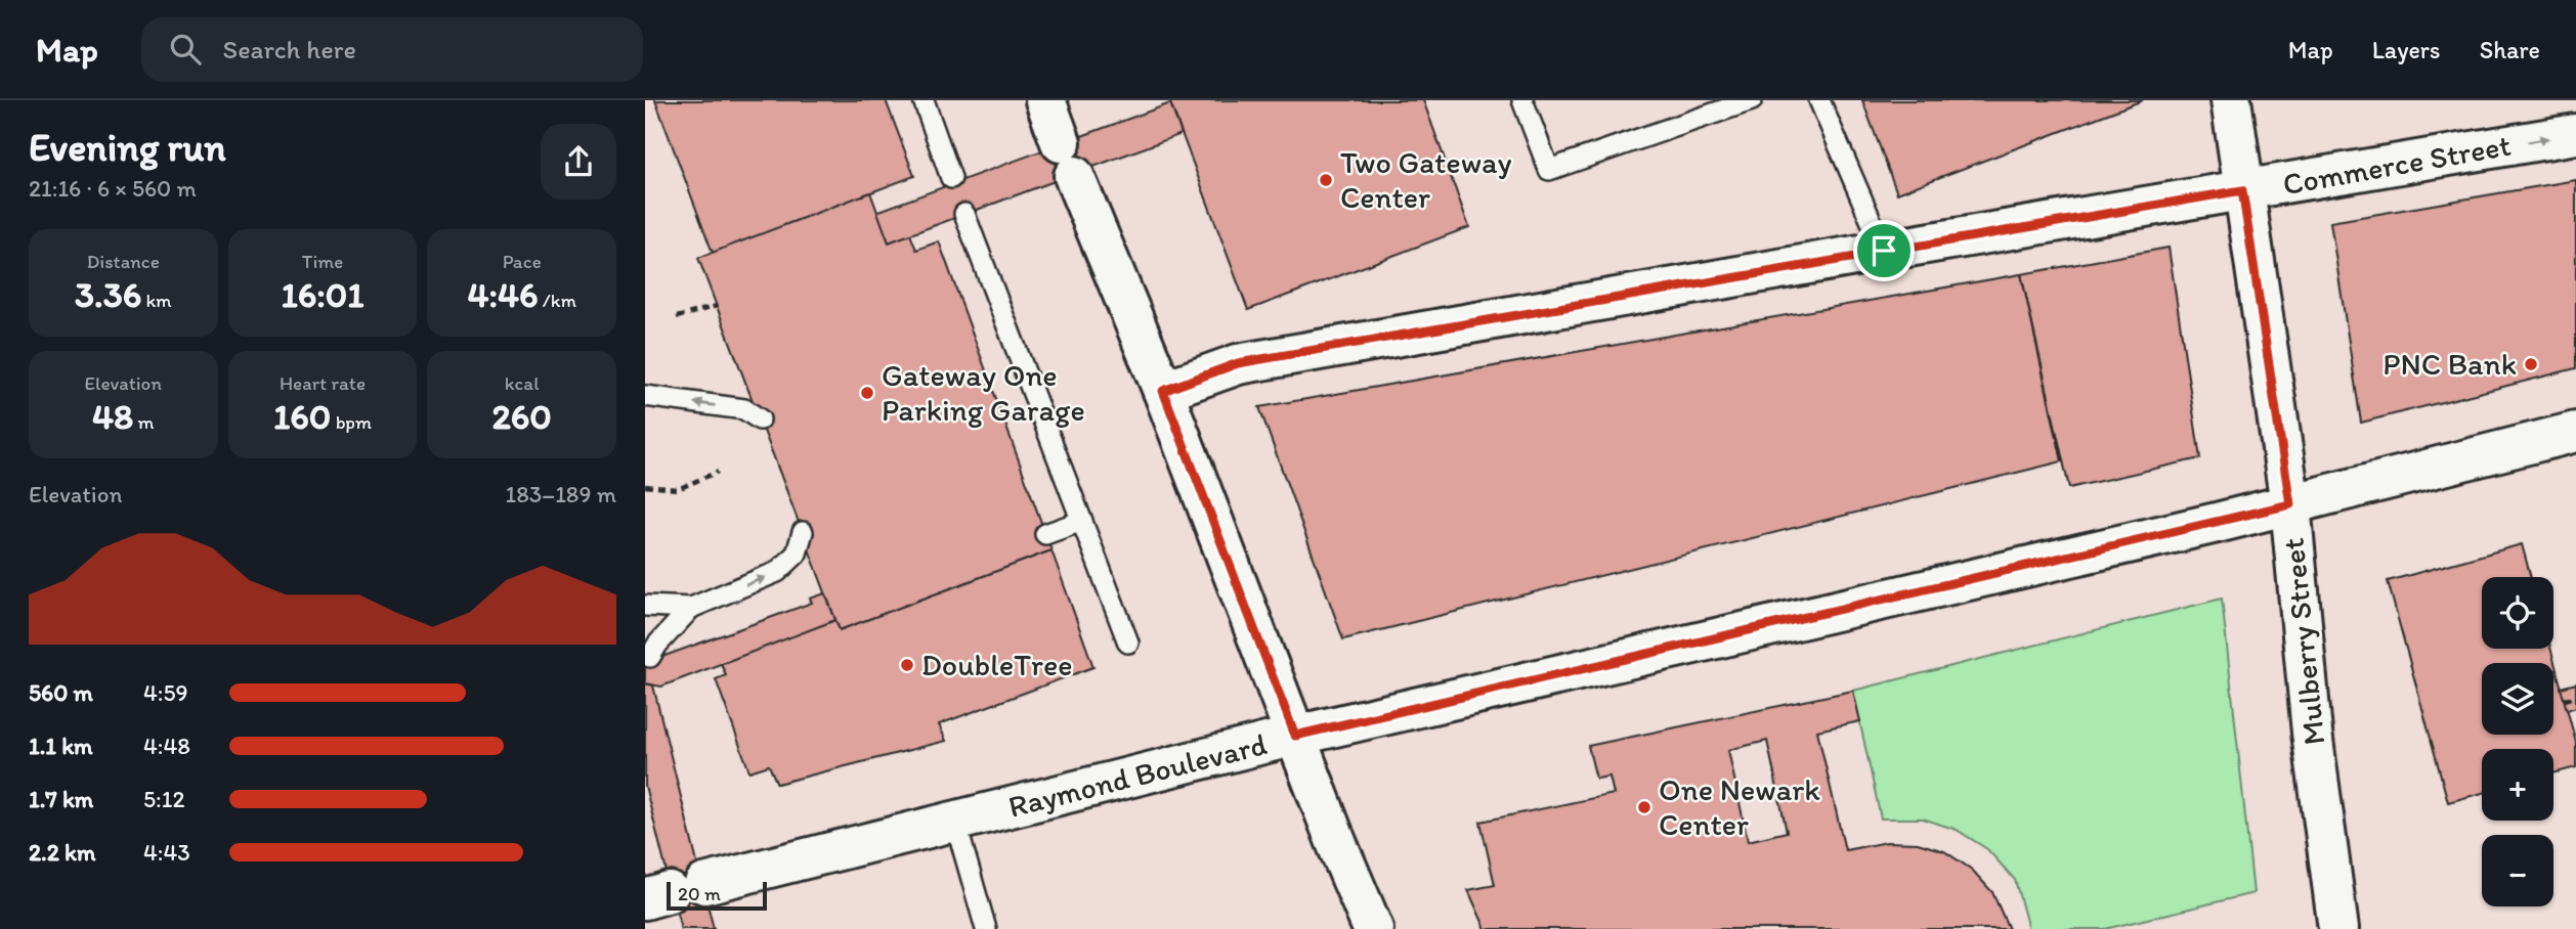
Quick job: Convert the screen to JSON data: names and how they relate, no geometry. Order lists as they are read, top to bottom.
{
  "streets": {
    "main road": ["Commerce Street", "Mulberry Street", "Raymond Boulevard"]
  },
  "crossings": [
    ["Commerce Street", "Mulberry Street"],
    ["Mulberry Street", "Raymond Boulevard"]
  ],
  "places": [
    "Two Gateway Center",
    "PNC Bank",
    "Gateway One Parking Garage",
    "DoubleTree",
    "One Newark Center"
  ],
  "scale_bar": "20 m",
  "page": {
    "header": "Map",
    "search": "Search here",
    "nav": ["Map", "Layers", "Share"],
    "heading": ["Evening run", "21:16 · 6 × 560 m"],
    "stats": [
      ["Distance", "3.36 km"],
      ["Time", "16:01"],
      ["Pace", "4:46 /km"],
      ["Elevation", "48 m"],
      ["Heart rate", "160 bpm"],
      ["kcal", "260"]
    ],
    "chart": ["Elevation", "183–189 m"],
    "map_buttons": ["+", "−"],
    "list": [
      {
        "name": "560 m",
        "note": "4:59"
      },
      {
        "name": "1.1 km",
        "note": "4:48"
      },
      {
        "name": "1.7 km",
        "note": "5:12"
      },
      {
        "name": "2.2 km",
        "note": "4:43"
      }
    ],
    "scale": "20 m"
  }
}
